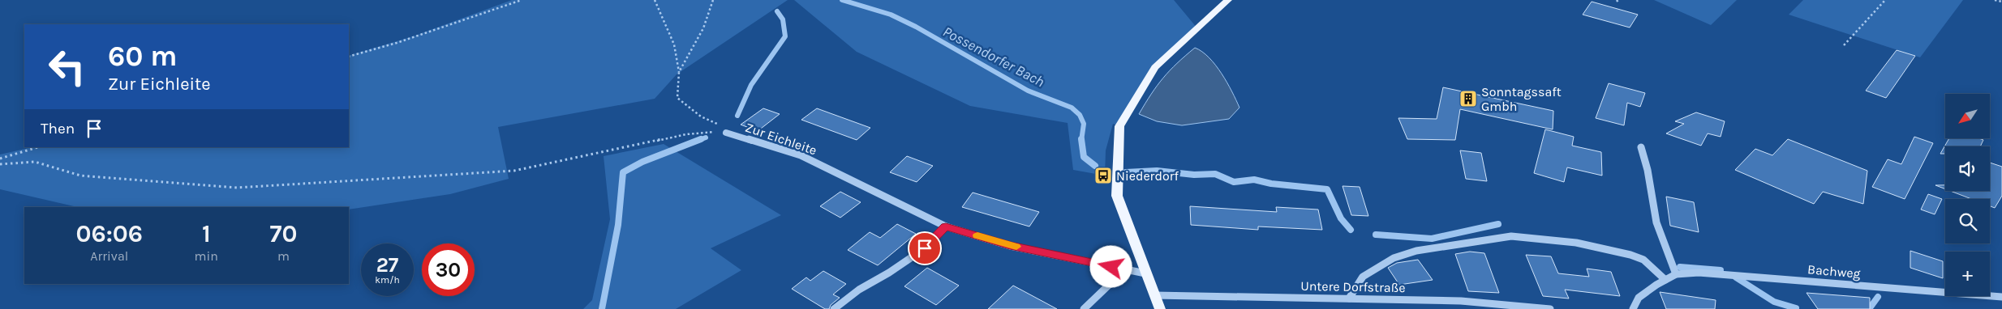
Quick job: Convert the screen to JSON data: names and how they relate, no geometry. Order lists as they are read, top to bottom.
{
  "streets": {
    "street": ["Zur Eichleite", "Bachweg", "Untere Dorfstraße"]
  },
  "water": ["Possendorfer Bach"],
  "places": {
    "building": ["Sonntagssaft Gmbh"],
    "bus stop": ["Niederdorf"]
  },
  "north": "bottom left",
  "page": {
    "turn": ["60 m", "Zur Eichleite"],
    "map_buttons": "+",
    "then": "Then",
    "eta": [
      "06:06",
      "Arrival",
      "1",
      "min",
      "70",
      "m"
    ],
    "speed": "27 km/h",
    "limit": "30"
  }
}
